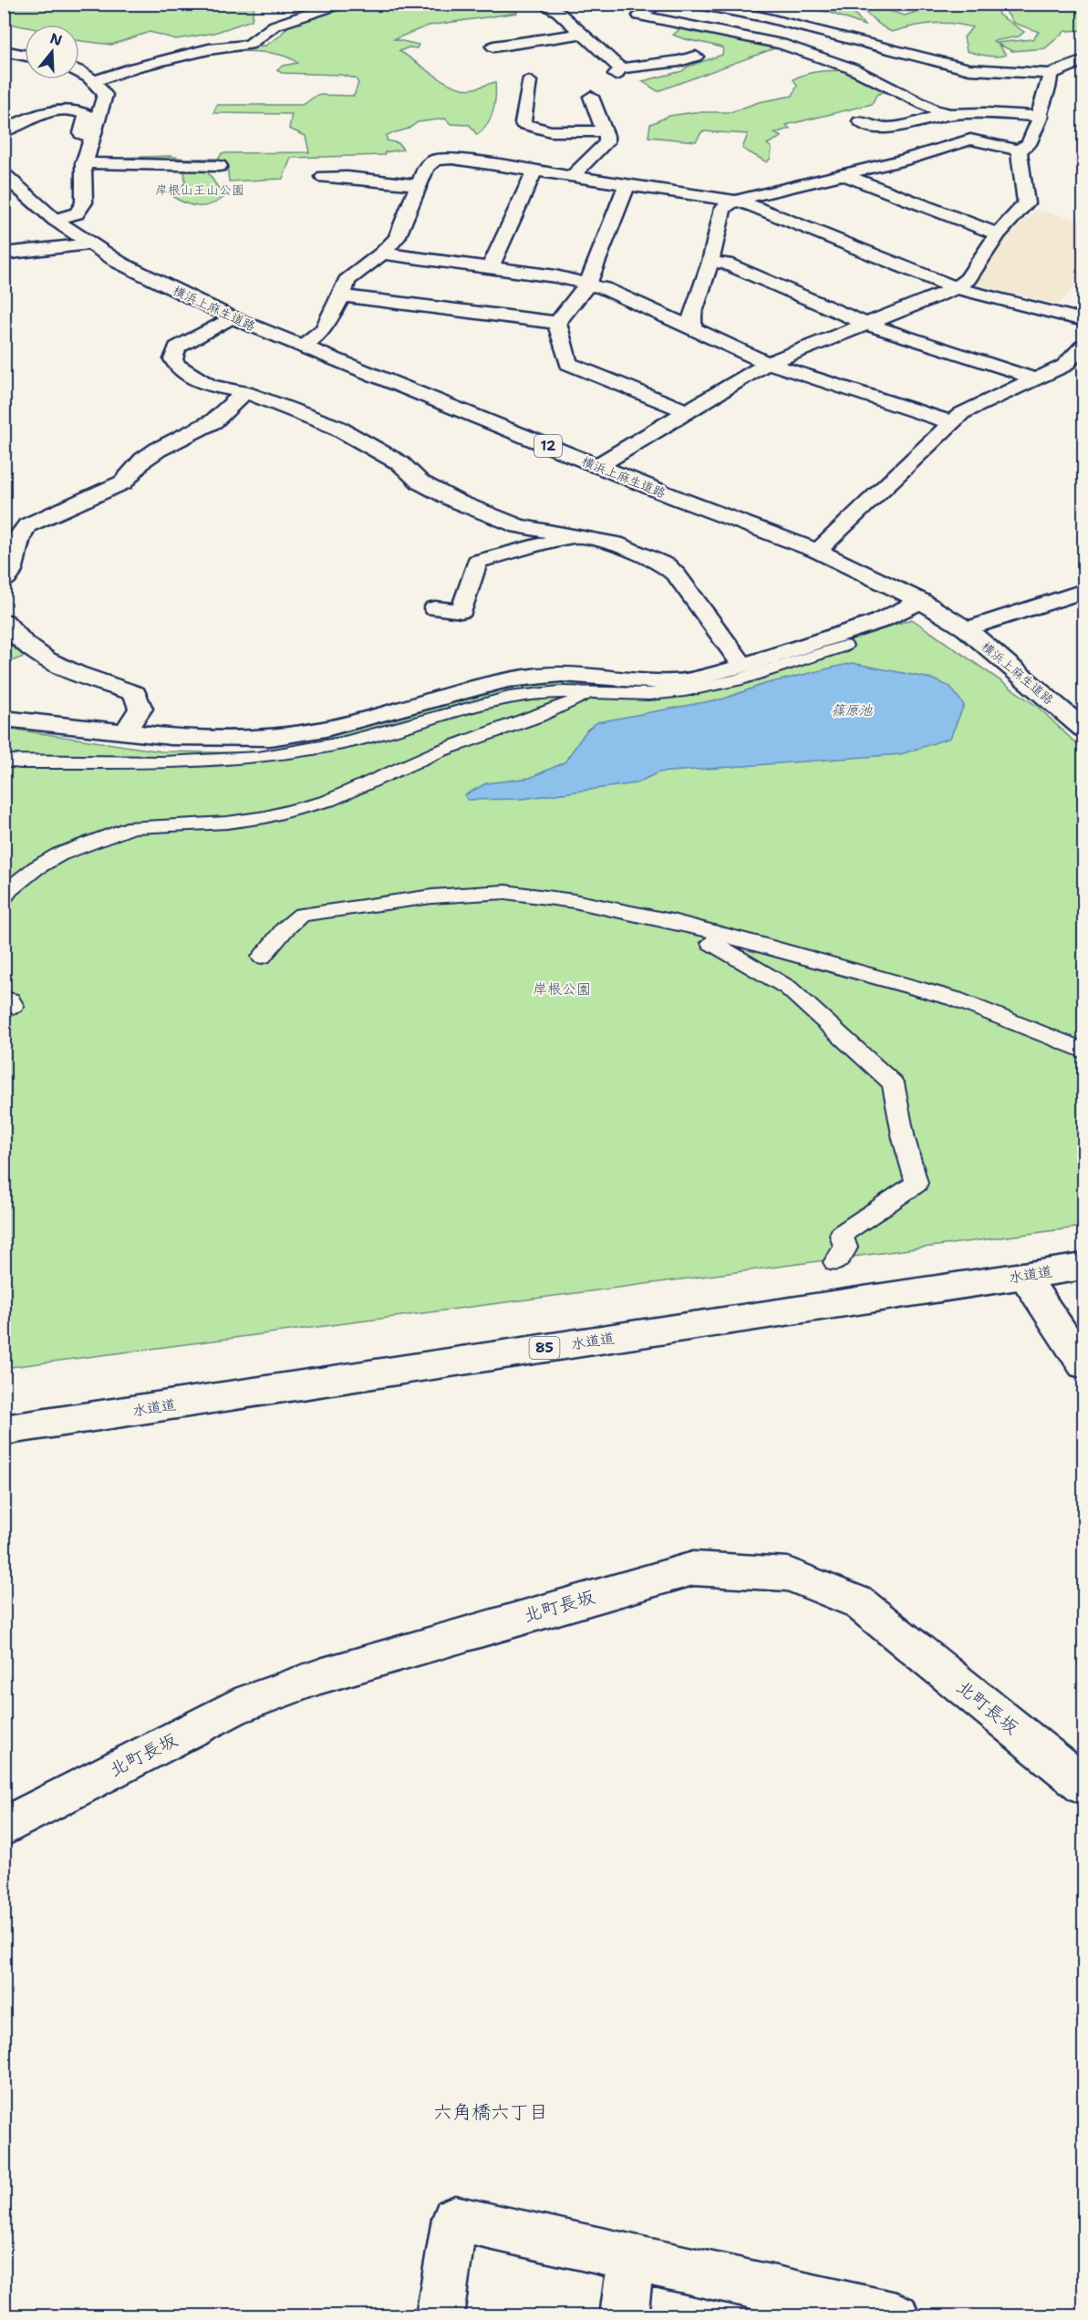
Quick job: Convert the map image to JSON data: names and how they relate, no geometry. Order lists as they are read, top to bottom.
{
  "streets": {
    "street": [
      "横浜上麻生道路",
      "12",
      "水道道",
      "85",
      "北町長坂"
    ]
  },
  "districts": ["六角橋六丁目"],
  "water": ["篠原池"],
  "parks": ["岸根山王山公園", "岸根公園"],
  "north": "top"
}
